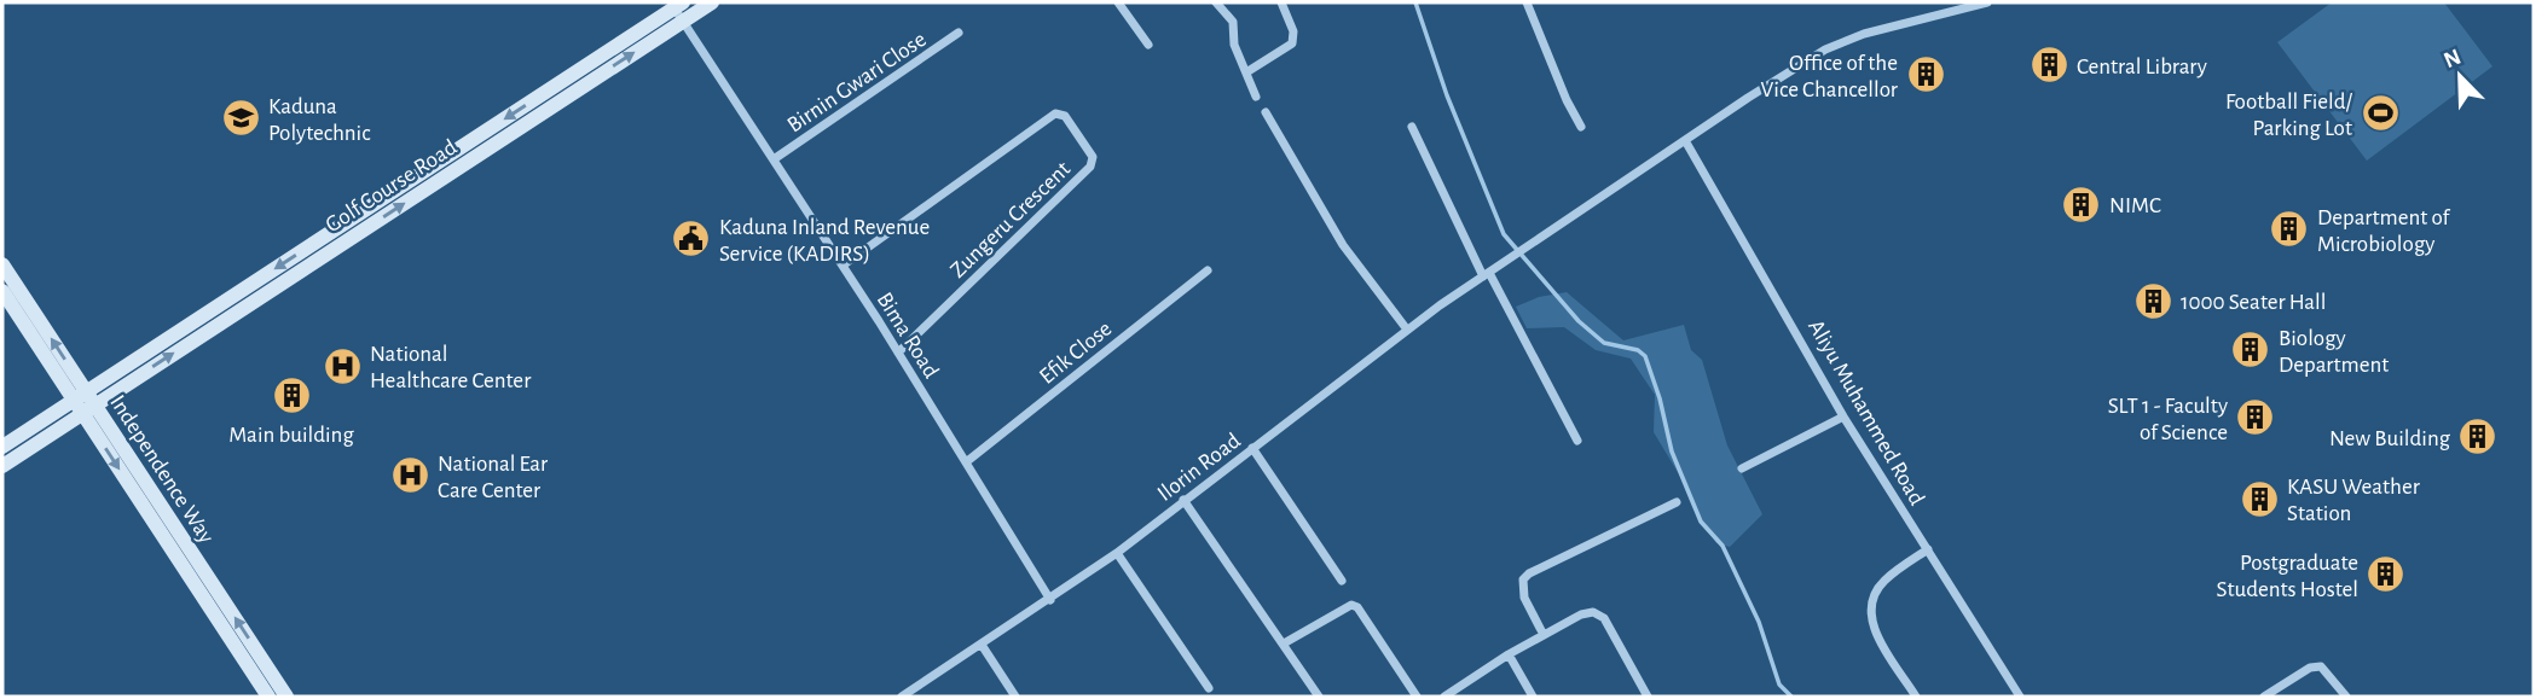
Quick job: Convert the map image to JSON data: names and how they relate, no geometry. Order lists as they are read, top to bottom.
{
  "streets": {
    "main road": ["Golf Course Road", "Independence Way"],
    "street": [
      "Birnin Gwari Close",
      "Zungeru Crescent",
      "Bima Road",
      "Efik Close",
      "Aliyu Muhammed Road",
      "Ilorin Road"
    ]
  },
  "crossings": [
    ["Birnin Gwari Close", "Bima Road"],
    ["Golf Course Road", "Bima Road"],
    ["Golf Course Road", "Independence Way"],
    ["Zungeru Crescent", "Bima Road"],
    ["Bima Road", "Efik Close"],
    ["Bima Road", "Ilorin Road"],
    ["Aliyu Muhammed Road", "Ilorin Road"]
  ],
  "places": {
    "building": [
      "Central Library",
      "Office of the Vice Chancellor",
      "NIMC",
      "Department of Microbiology",
      "1000 Seater Hall",
      "Biology Department",
      "Main building",
      "SLT 1 - Faculty of Science",
      "New Building",
      "KASU Weather Station",
      "Postgraduate Students Hostel"
    ],
    "sports": ["Football Field/ Parking Lot"],
    "school or university": ["Kaduna Polytechnic"],
    "public building": ["Kaduna Inland Revenue Service (KADIRS)"],
    "hospital": ["National Healthcare Center", "National Ear Care Center"]
  },
  "north": "top left"
}
